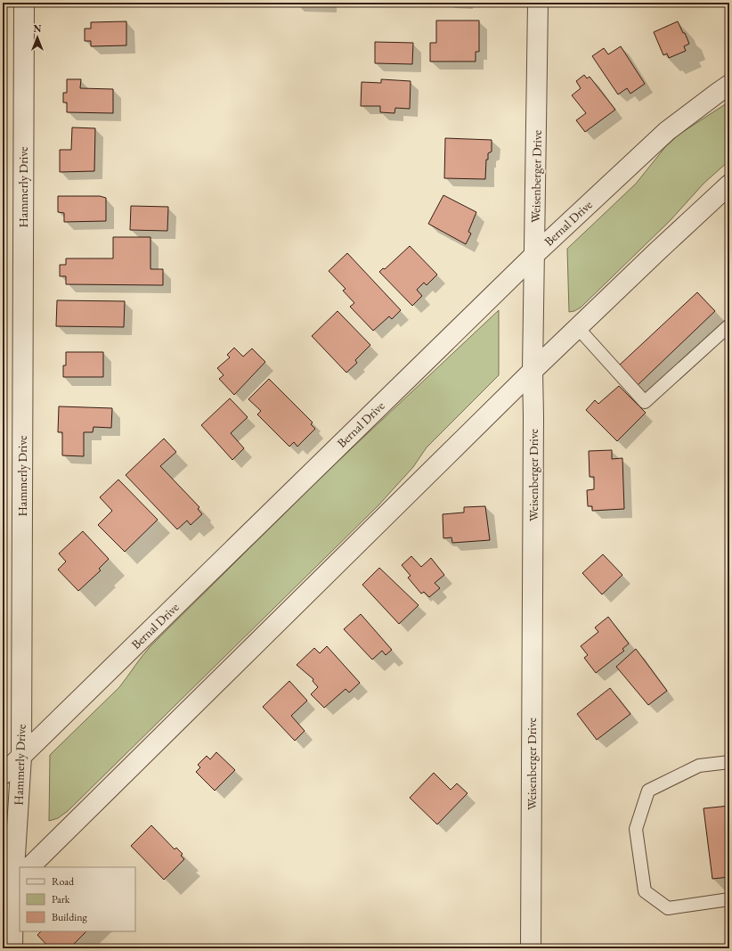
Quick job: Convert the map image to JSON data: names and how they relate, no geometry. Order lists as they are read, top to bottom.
{
  "streets": {
    "street": ["Weisenberger Drive", "Hammerly Drive", "Bernal Drive"]
  },
  "crossings": [
    ["Weisenberger Drive", "Bernal Drive"],
    ["Hammerly Drive", "Bernal Drive"]
  ],
  "legend": ["Road", "Park", "Building"],
  "north": "top"
}
